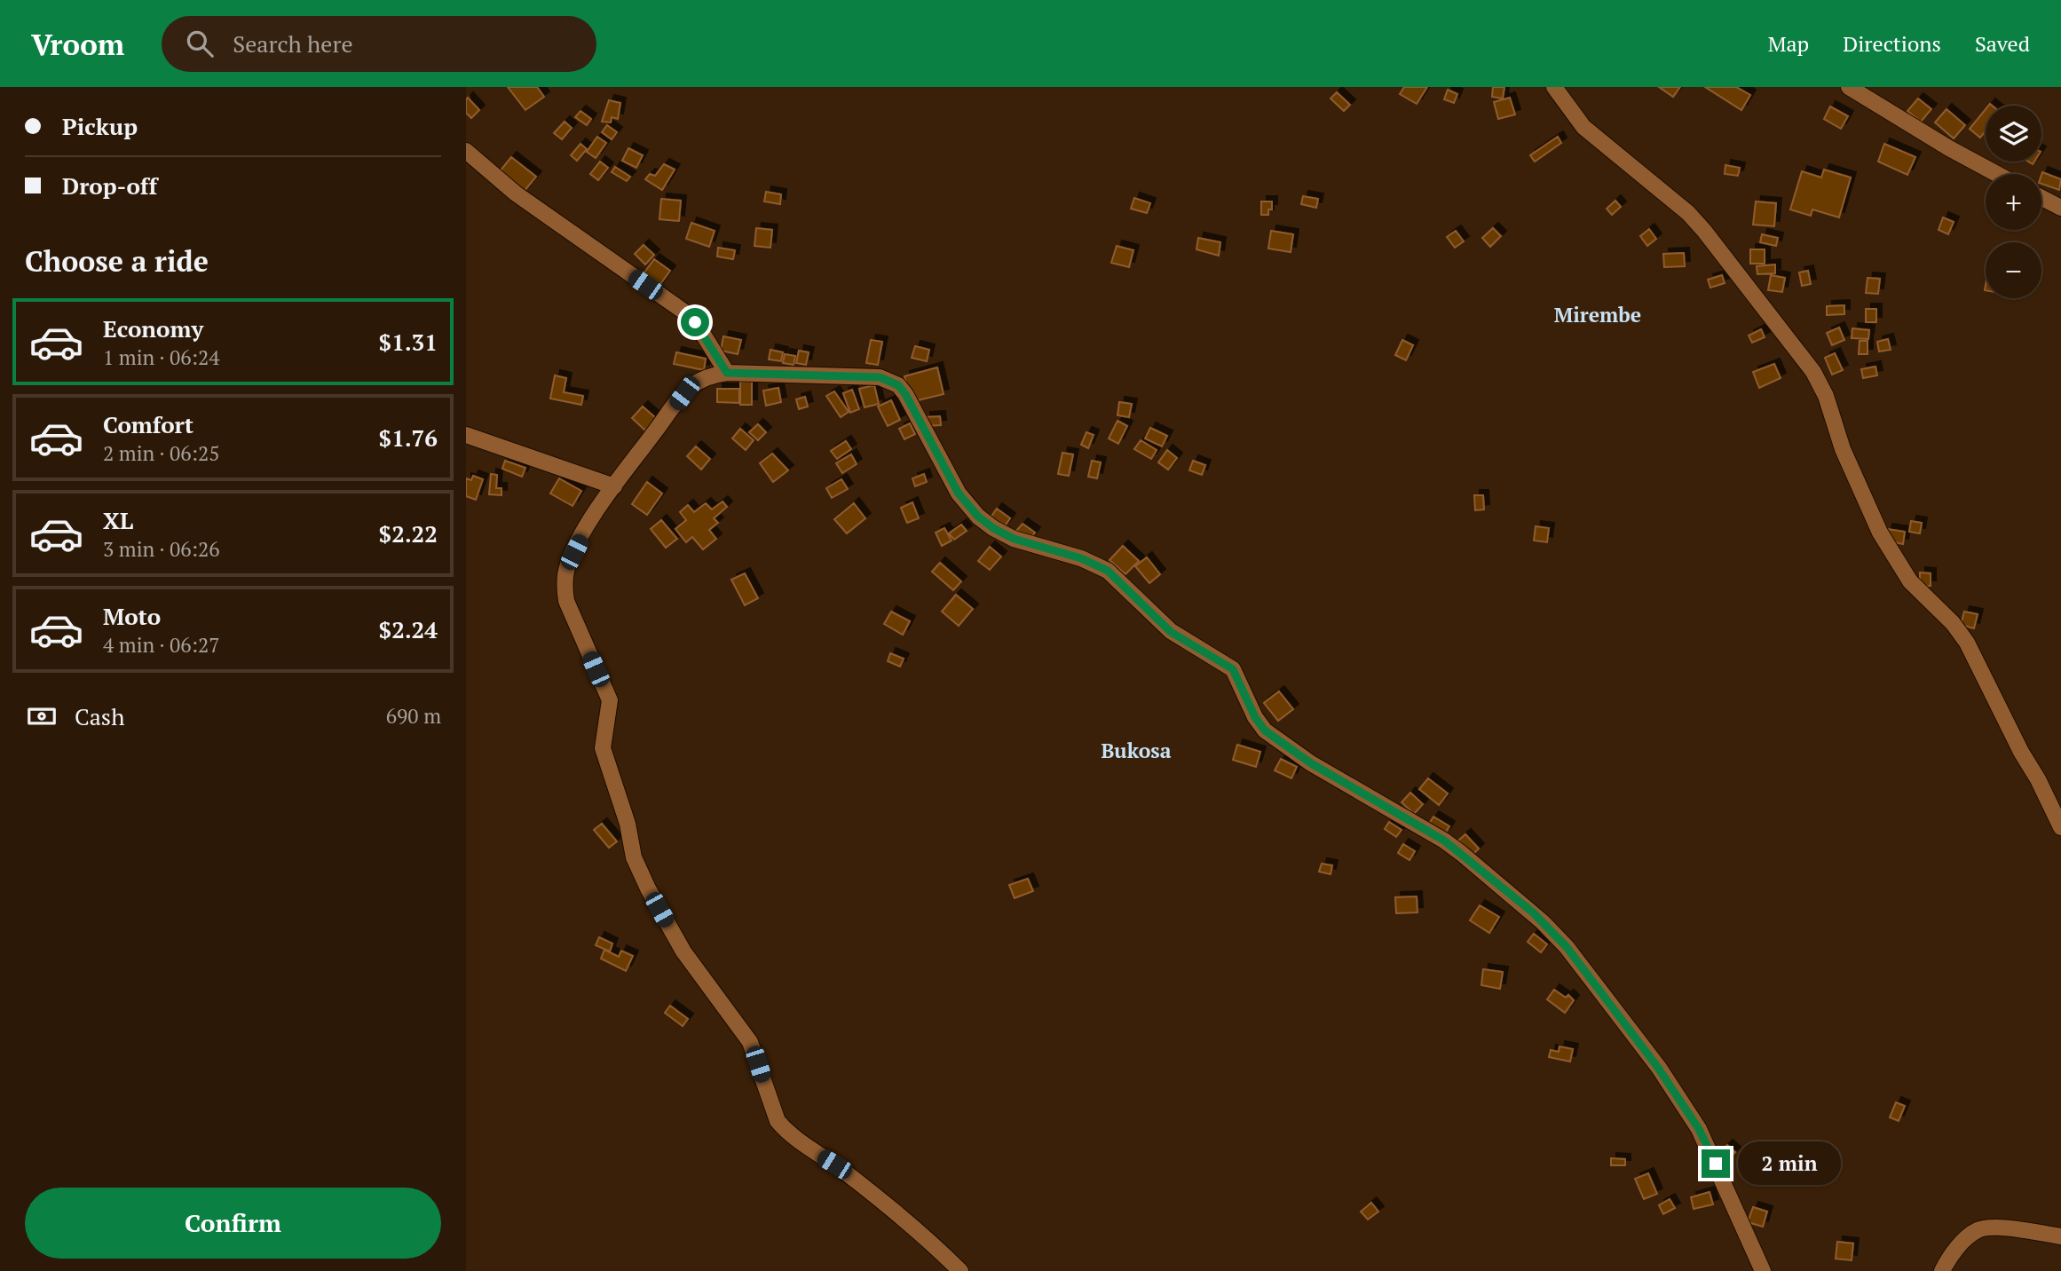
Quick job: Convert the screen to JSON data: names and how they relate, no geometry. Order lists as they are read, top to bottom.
{
  "districts": ["Mirembe", "Bukosa"],
  "page": {
    "header": "Vroom",
    "search": "Search here",
    "nav": ["Map", "Directions", "Saved"],
    "banner": ["Pickup", "Drop-off"],
    "map_buttons": ["+", "−"],
    "heading": "Choose a ride",
    "list": [
      {
        "name": "Economy",
        "note": "1 min · 06:24",
        "value": "$1.31"
      },
      {
        "name": "Comfort",
        "note": "2 min · 06:25",
        "value": "$1.76"
      },
      {
        "name": "XL",
        "note": "3 min · 06:26",
        "value": "$2.22"
      },
      {
        "name": "Moto",
        "note": "4 min · 06:27",
        "value": "$2.24"
      }
    ],
    "pay": ["Cash", "690 m"],
    "bubble": "2 min",
    "buttons": "Confirm"
  }
}
